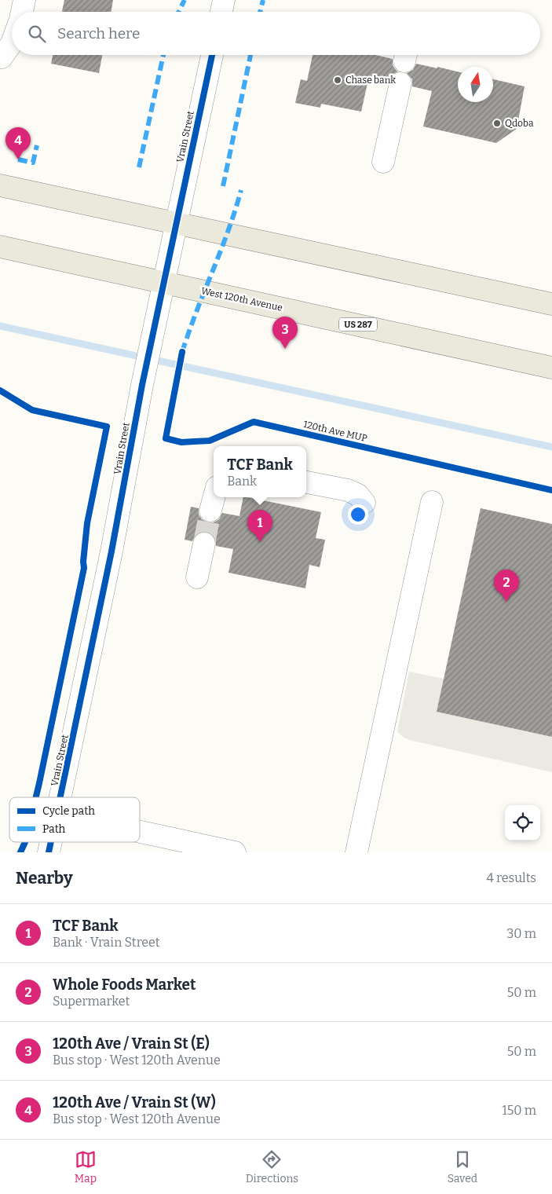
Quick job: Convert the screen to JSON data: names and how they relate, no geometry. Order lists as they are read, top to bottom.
{
  "streets": {
    "main road": ["West 120th Avenue", "US 287"],
    "street": ["Vrain Street"],
    "cycle path": ["120th Ave MUP"]
  },
  "crossings": [
    ["Vrain Street", "West 120th Avenue"]
  ],
  "places": ["Chase bank", "Qdoba"],
  "legend": ["Cycle path", "Path"],
  "north": "top",
  "page": {
    "search": "Search here",
    "pins": [
      "4",
      "3",
      "1",
      "2"
    ],
    "popup": ["TCF Bank", "Bank"],
    "heading": ["Nearby", "4 results"],
    "list": [
      {
        "mark": "1",
        "name": "TCF Bank",
        "note": "Bank · Vrain Street",
        "value": "30 m"
      },
      {
        "mark": "2",
        "name": "Whole Foods Market",
        "note": "Supermarket",
        "value": "50 m"
      },
      {
        "mark": "3",
        "name": "120th Ave / Vrain St (E)",
        "note": "Bus stop · West 120th Avenue",
        "value": "50 m"
      },
      {
        "mark": "4",
        "name": "120th Ave / Vrain St (W)",
        "note": "Bus stop · West 120th Avenue",
        "value": "150 m"
      }
    ],
    "nav": ["Map", "Directions", "Saved"]
  }
}
